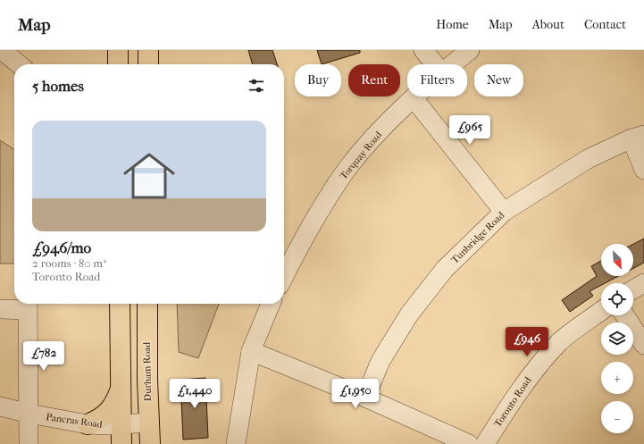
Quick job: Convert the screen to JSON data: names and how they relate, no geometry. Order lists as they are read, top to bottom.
{
  "streets": {
    "highway": ["Durham Road"],
    "street": [
      "Torquay Road",
      "Tunbridge Road",
      "Toronto Road",
      "Pancras Road"
    ]
  },
  "crossings": [
    ["Durham Road", "Pancras Road"]
  ],
  "north": "bottom right",
  "page": {
    "header": "Map",
    "nav": [
      "Home",
      "Map",
      "About",
      "Contact"
    ],
    "chip": [
      "Buy",
      "Rent",
      "Filters",
      "New"
    ],
    "heading": "5 homes",
    "list": [
      {
        "name": "£946/mo",
        "note": "2 rooms · 80 m² · Toronto Road"
      }
    ],
    "price": [
      "£965",
      "£946",
      "£782",
      "£1,440",
      "£1,950"
    ],
    "map_buttons": ["+", "−"]
  }
}
